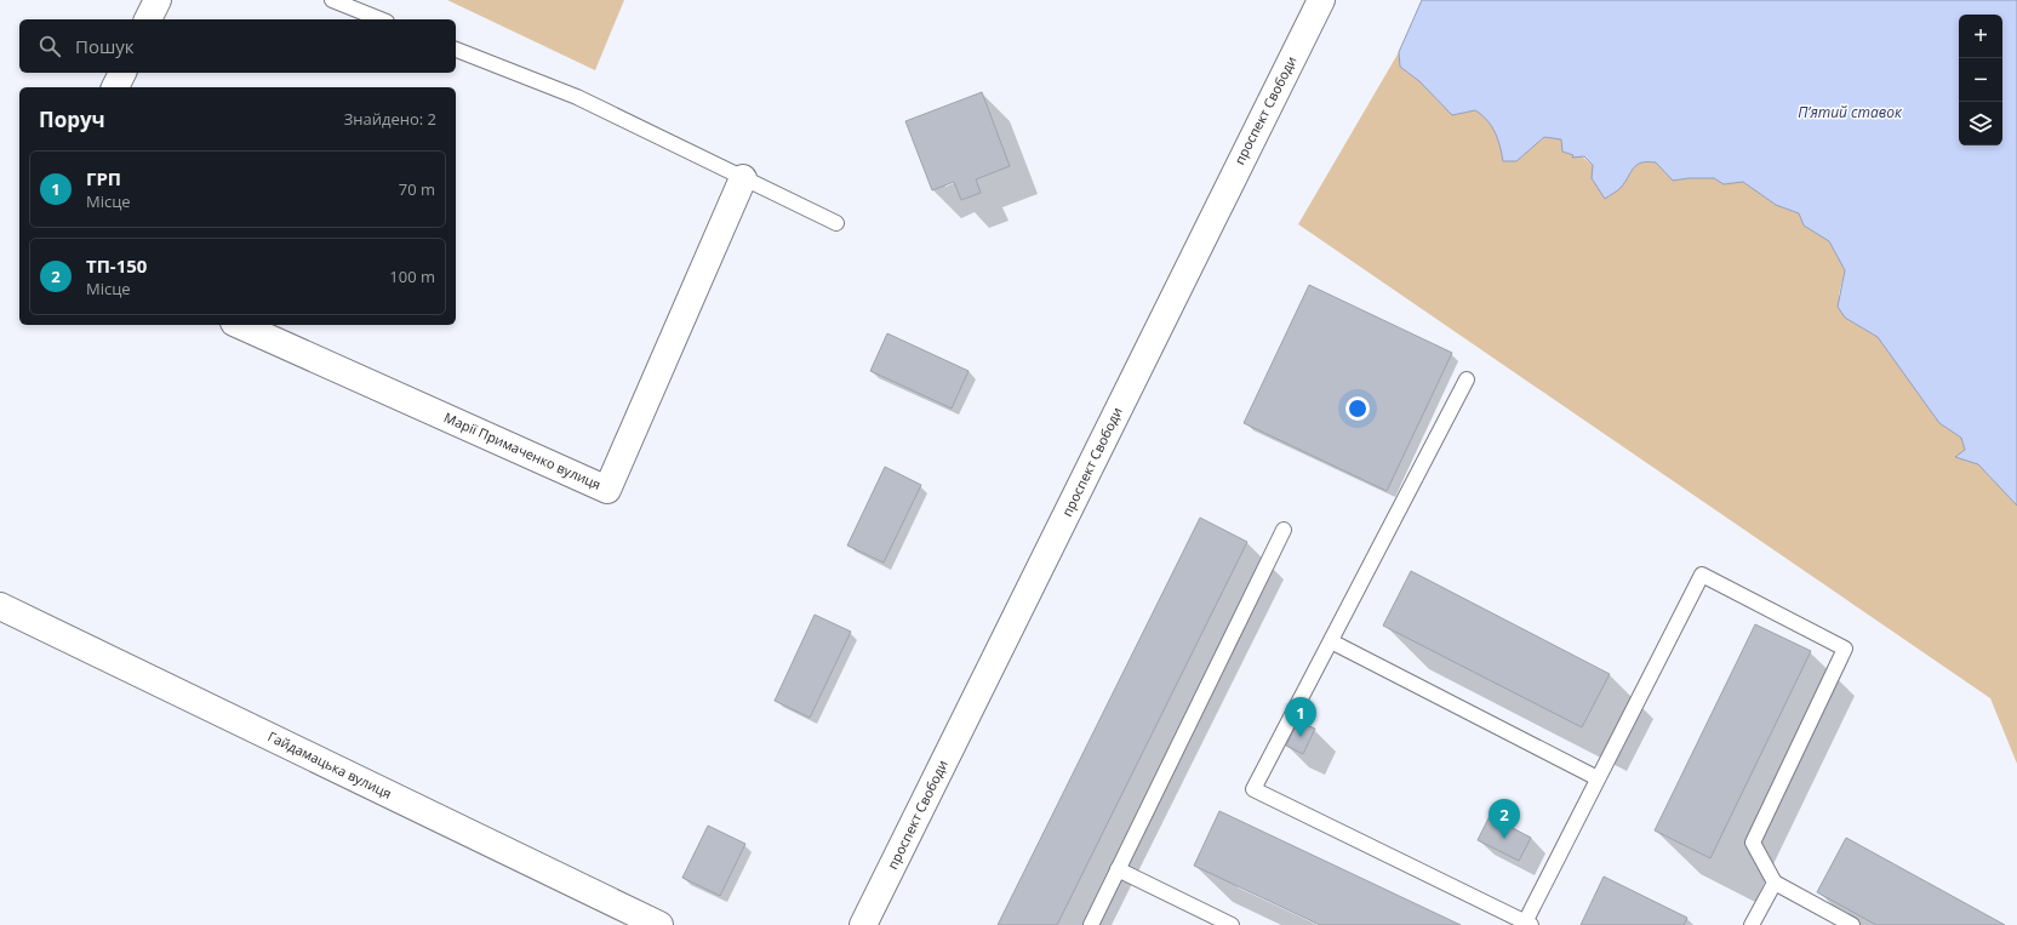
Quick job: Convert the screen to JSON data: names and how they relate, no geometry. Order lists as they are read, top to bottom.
{
  "streets": {
    "street": ["проспект Свободи", "Марії Примаченко вулиця", "Гайдамацька вулиця"]
  },
  "water": ["П’ятий ставок"],
  "page": {
    "map_buttons": ["+", "−"],
    "search": "Пошук",
    "heading": ["Поруч", "Знайдено: 2"],
    "list": [
      {
        "mark": "1",
        "name": "ГРП",
        "note": "Місце",
        "value": "70 m"
      },
      {
        "mark": "2",
        "name": "ТП-150",
        "note": "Місце",
        "value": "100 m"
      }
    ],
    "pins": ["1", "2"]
  }
}
